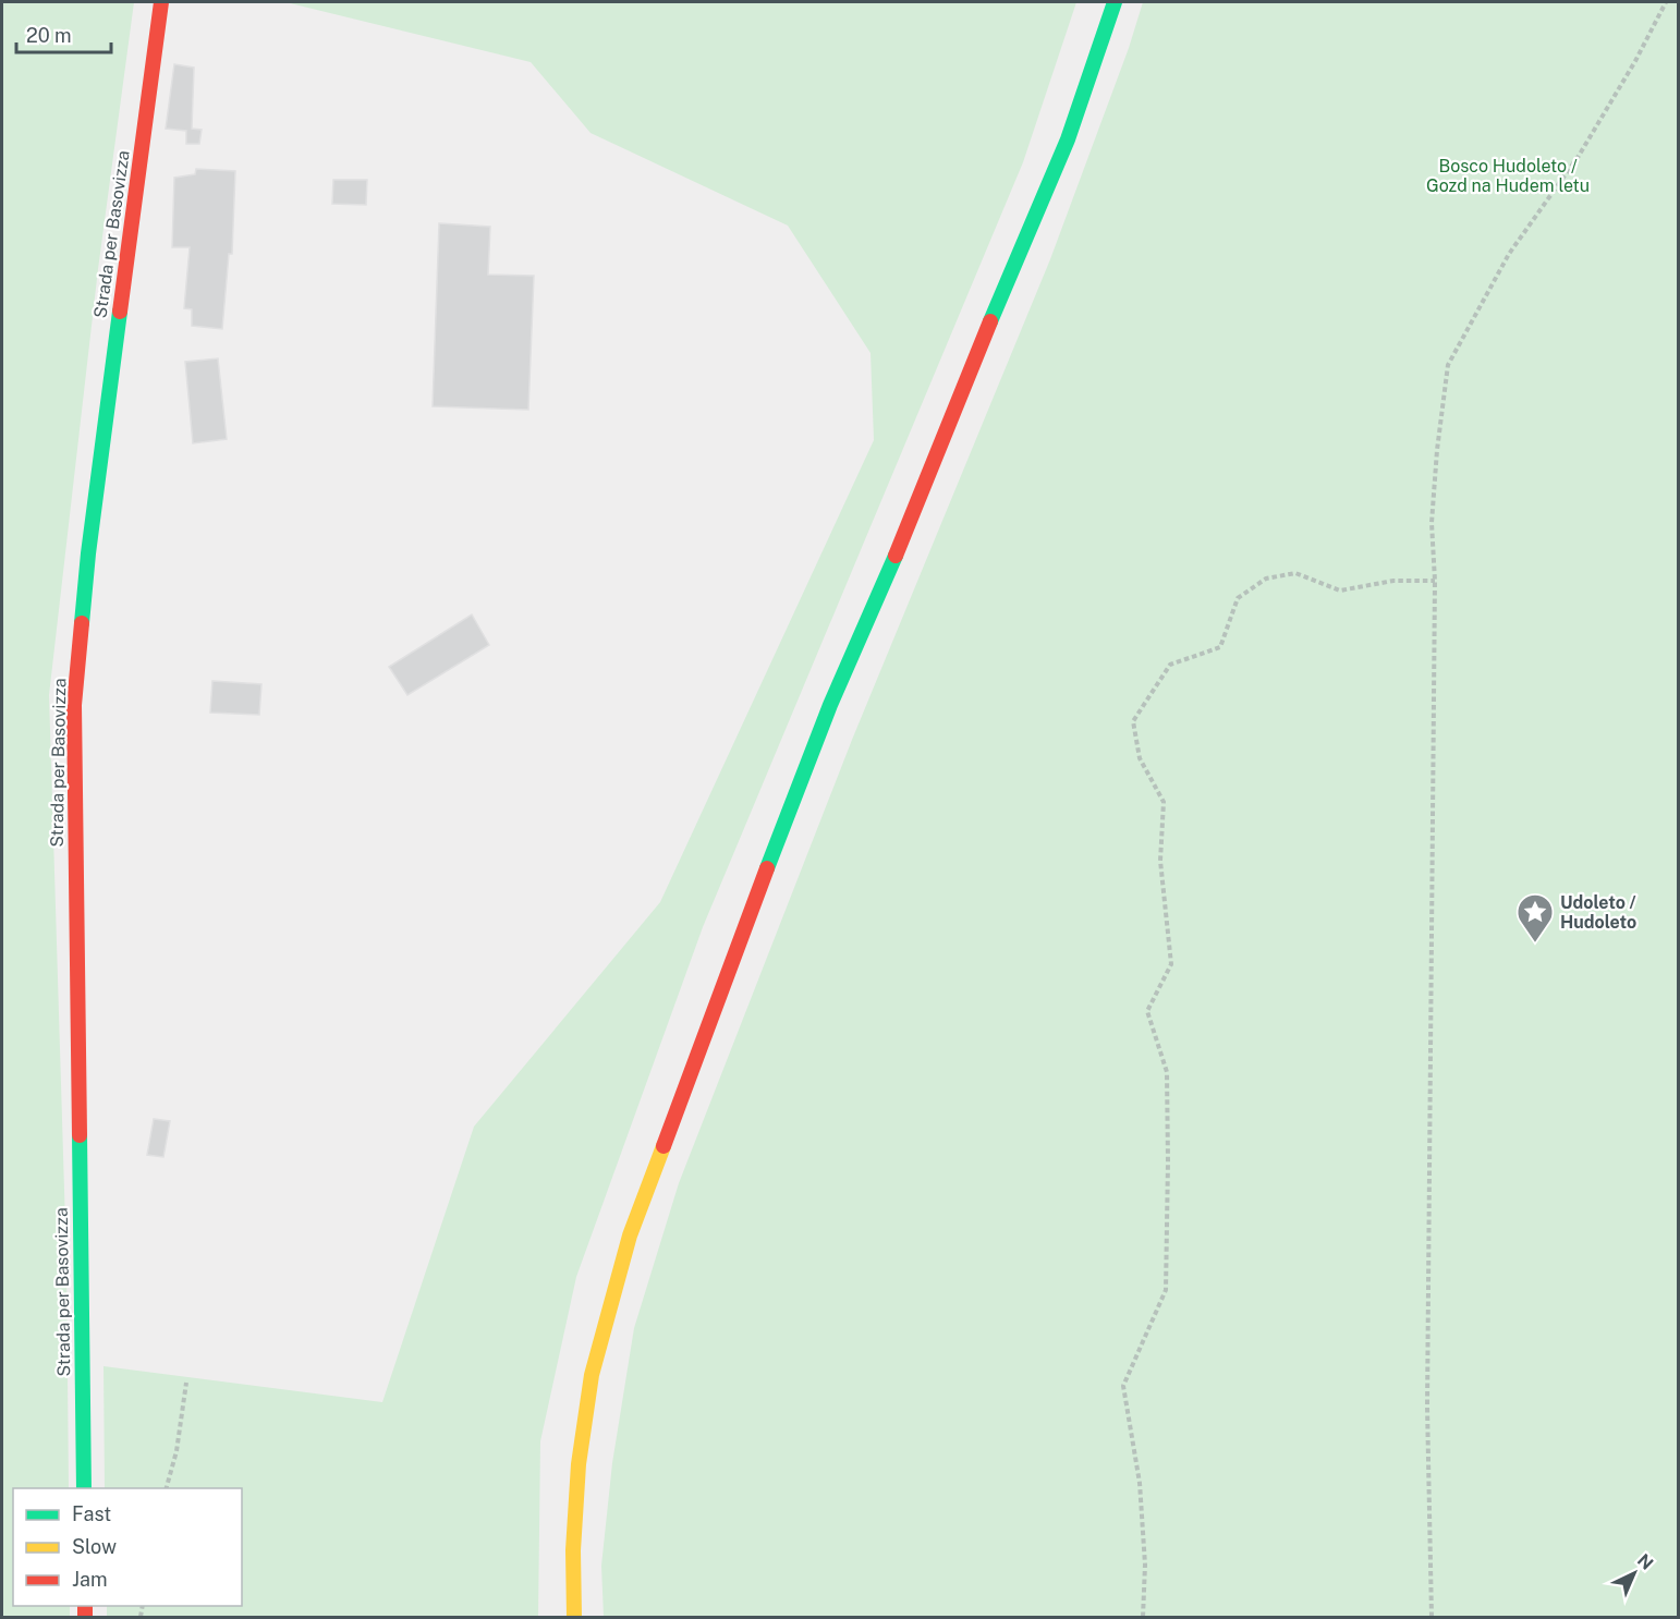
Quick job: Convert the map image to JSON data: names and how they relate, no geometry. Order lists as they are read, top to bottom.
{
  "streets": {
    "main road": ["Strada per Basovizza"]
  },
  "parks": ["Bosco Hudoleto / Gozd na Hudem letu"],
  "places": {
    "place": ["Udoleto / Hudoleto"]
  },
  "legend": ["Fast", "Slow", "Jam"],
  "scale_bar": "20 m",
  "north": "top right"
}
